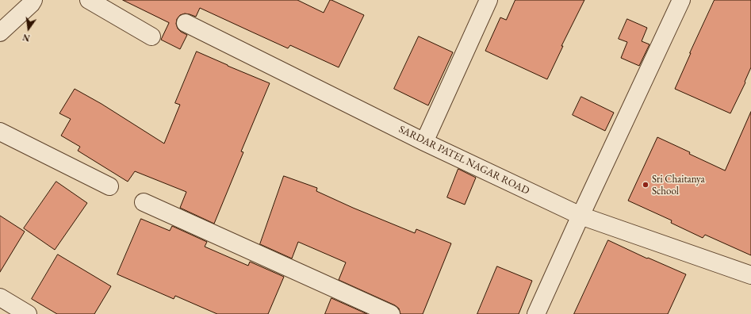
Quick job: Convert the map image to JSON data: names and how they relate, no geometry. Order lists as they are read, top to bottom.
{
  "streets": {
    "street": ["SARDAR PATEL NAGAR ROAD"]
  },
  "places": ["Sri Chaitanya School"],
  "north": "bottom"
}
